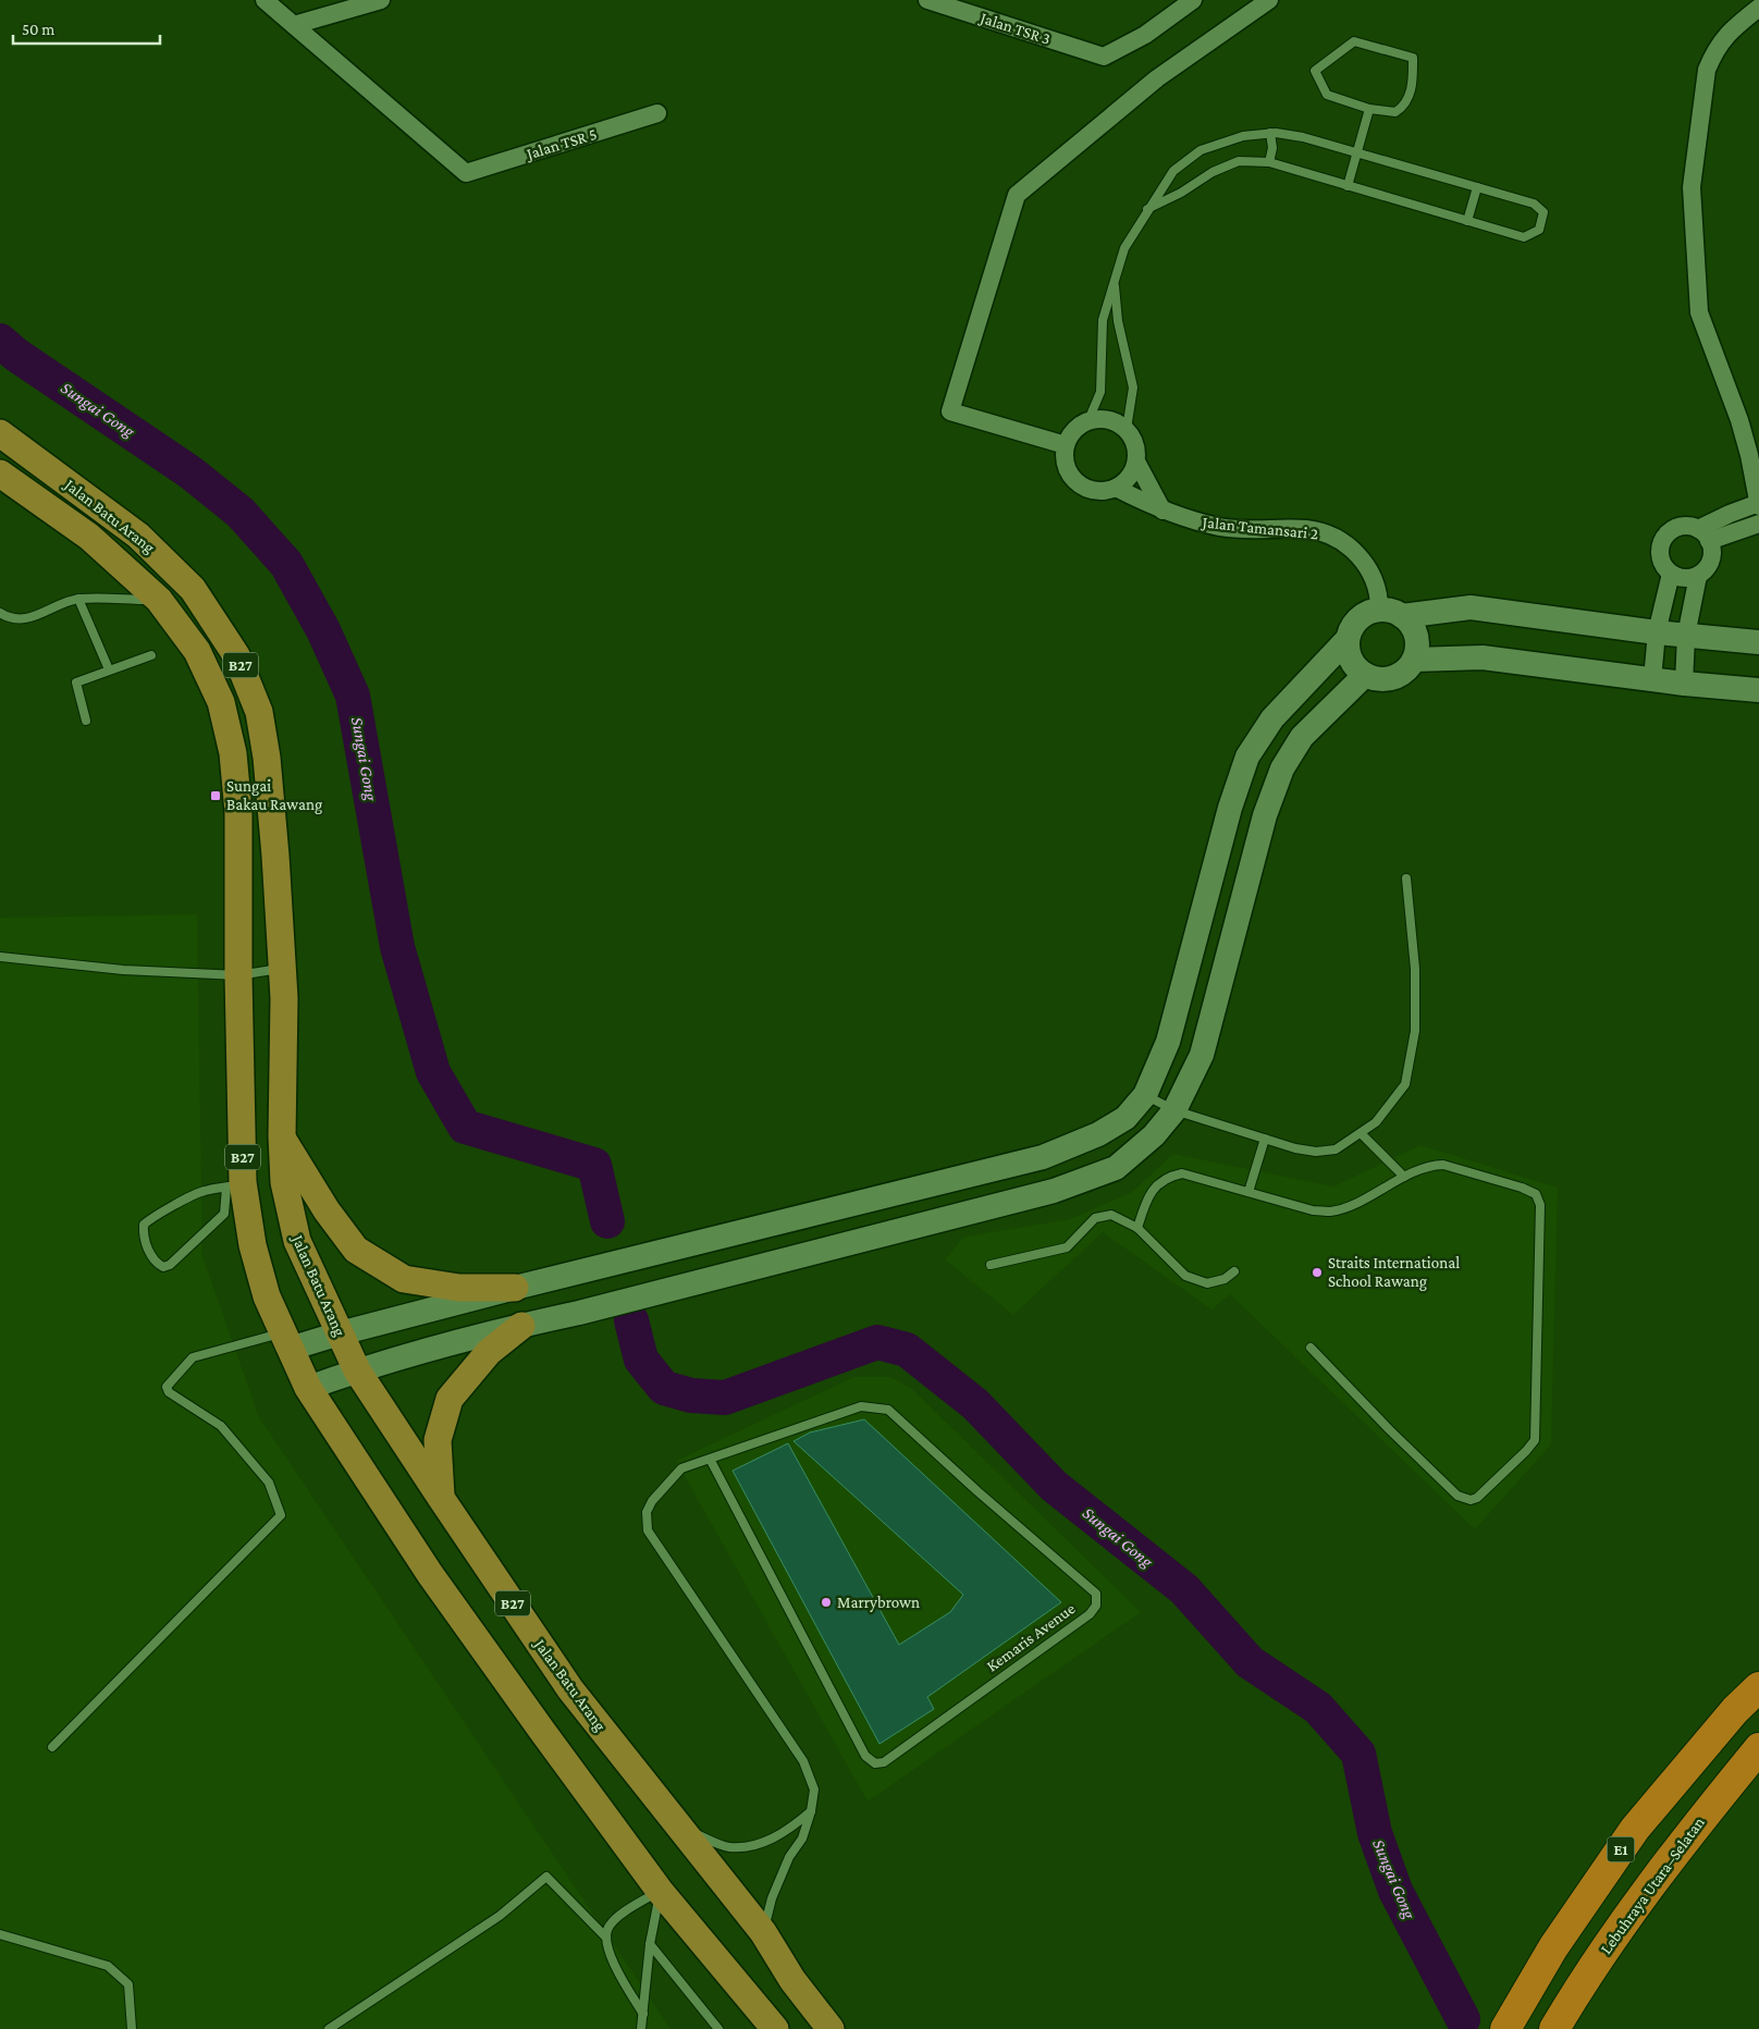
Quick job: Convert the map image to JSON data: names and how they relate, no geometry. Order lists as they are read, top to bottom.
{
  "streets": {
    "highway": ["E1", "Lebuhraya Utara–Selatan"],
    "main road": ["Jalan Batu Arang", "B27"],
    "street": ["Jalan TSR 3", "Jalan TSR 5", "Jalan Tamansari 2"],
    "lane": ["Kemaris Avenue"]
  },
  "crossings": [
    ["Jalan Batu Arang", "Kemaris Avenue"]
  ],
  "water": ["Sungai Gong"],
  "places": {
    "transit": ["Sungai Bakau Rawang"],
    "other": ["Straits International School Rawang", "Marrybrown"]
  },
  "scale_bar": "50 m"
}
